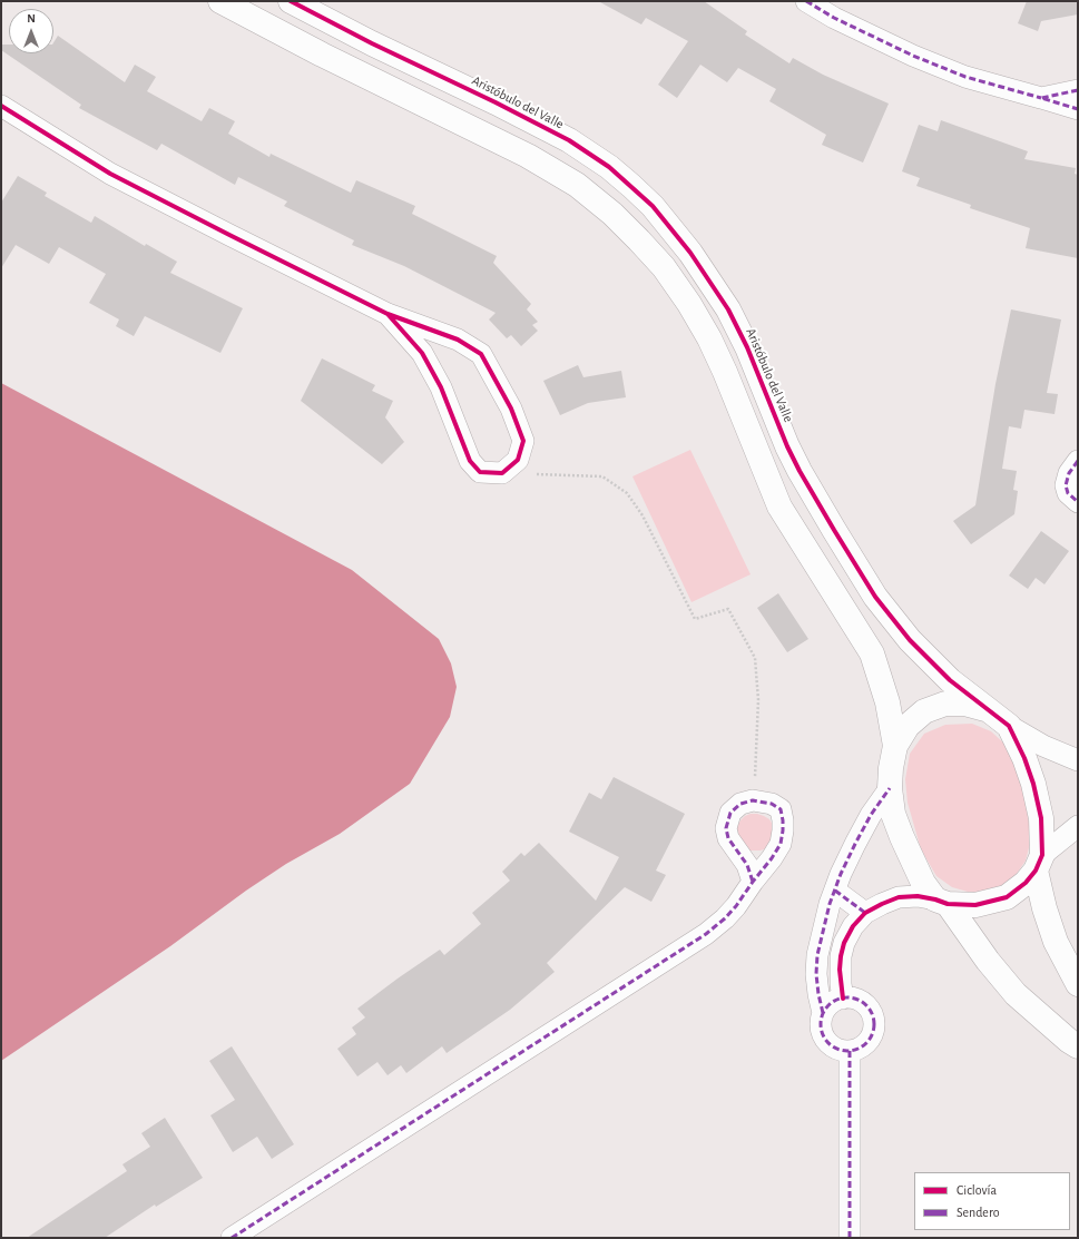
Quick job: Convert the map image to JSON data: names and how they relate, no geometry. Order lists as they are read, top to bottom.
{
  "streets": {
    "street": ["Aristóbulo del Valle"]
  },
  "legend": ["Ciclovía", "Sendero"],
  "north": "top"
}
